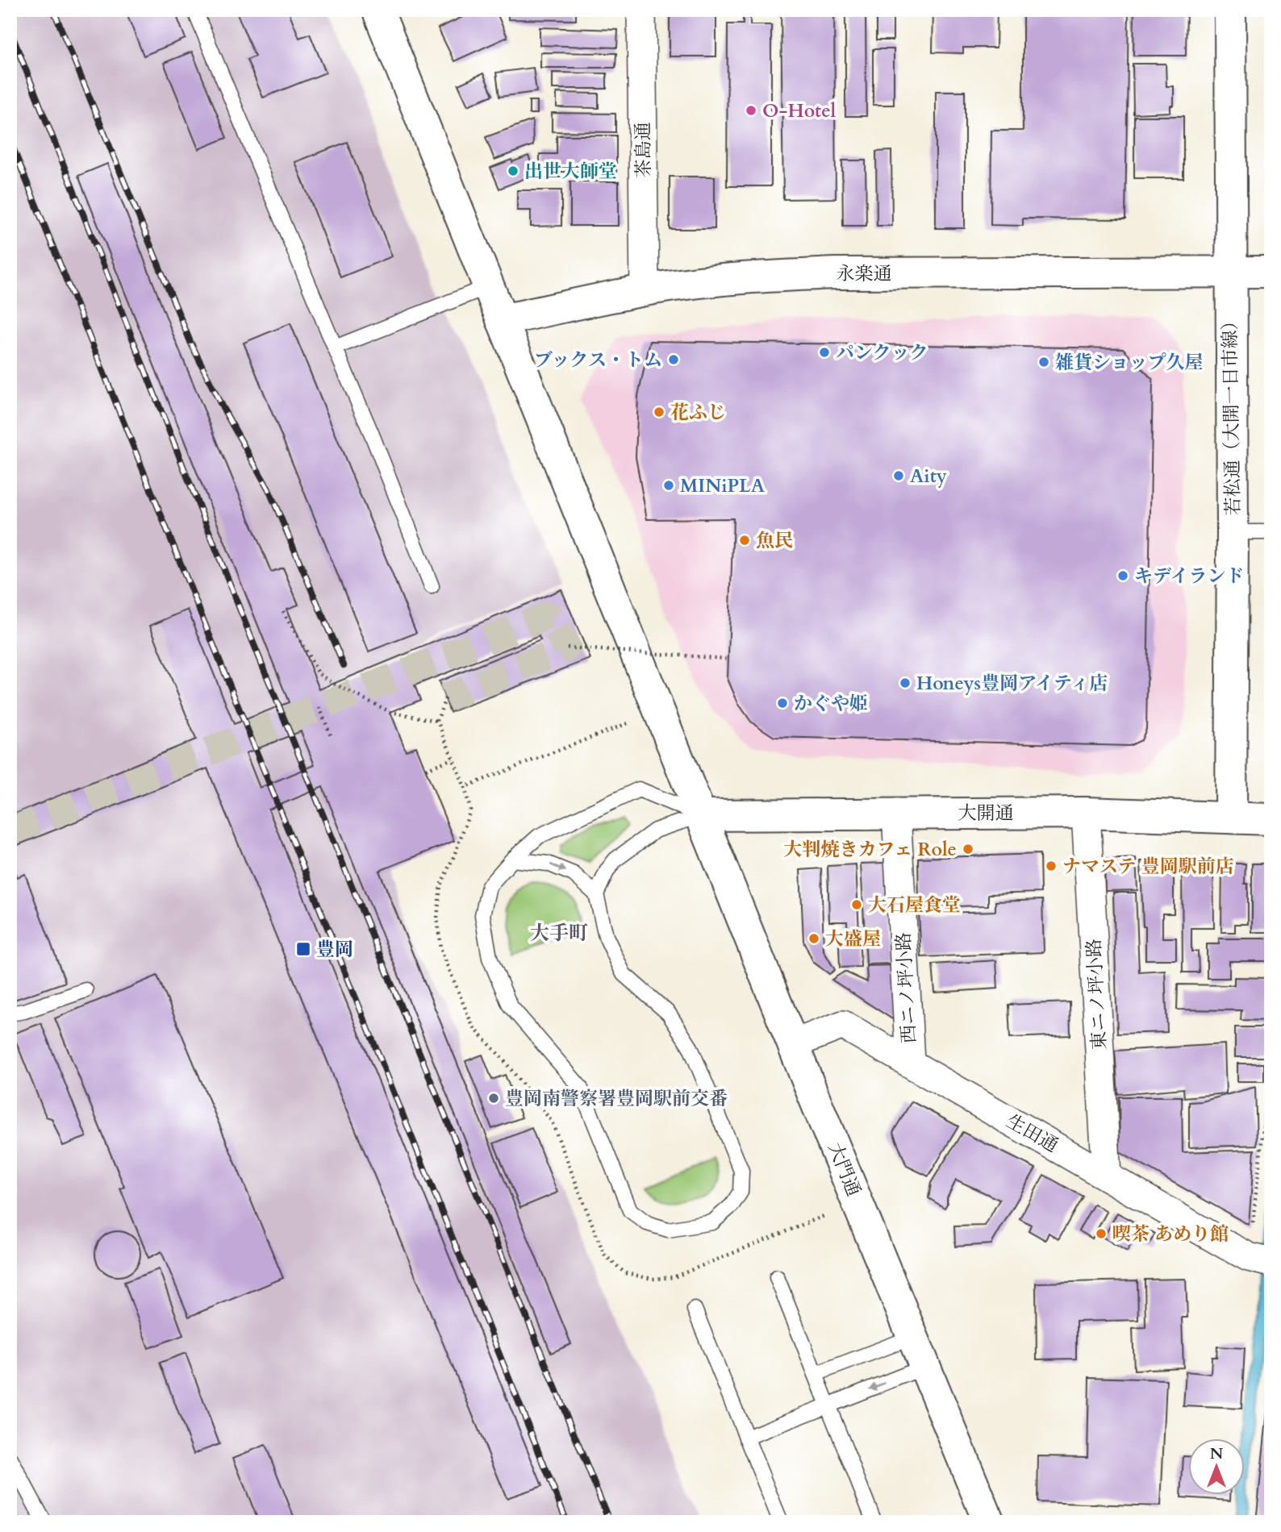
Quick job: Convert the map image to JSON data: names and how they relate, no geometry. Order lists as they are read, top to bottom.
{
  "streets": {
    "street": [
      "茶島通",
      "永楽通",
      "若松通（大開一日市線）",
      "大開通",
      "西ニノ坪小路",
      "東ニノ坪小路",
      "生田通",
      "大門通"
    ]
  },
  "crossings": [
    ["茶島通", "永楽通"],
    ["永楽通", "若松通（大開一日市線）"],
    ["永楽通", "大門通"],
    ["若松通（大開一日市線）", "大開通"],
    ["大開通", "西ニノ坪小路"],
    ["大開通", "東ニノ坪小路"],
    ["大開通", "大門通"],
    ["西ニノ坪小路", "生田通"],
    ["東ニノ坪小路", "生田通"],
    ["生田通", "大門通"]
  ],
  "districts": ["大手町"],
  "places": {
    "other": [
      "O-Hotel",
      "出世大師堂",
      "パンクック",
      "ブックス・トム",
      "雑貨ショップ久屋",
      "花ふじ",
      "Aity",
      "MINiPLA",
      "魚民",
      "キデイランド",
      "Honeys豊岡アイティ店",
      "かぐや姫",
      "大判焼きカフェ Role",
      "ナマステ 豊岡駅前店",
      "大石屋食堂",
      "大盛屋",
      "豊岡南警察署豊岡駅前交番",
      "喫茶 あめり館"
    ],
    "transit": ["豊岡"]
  },
  "north": "top"
}
